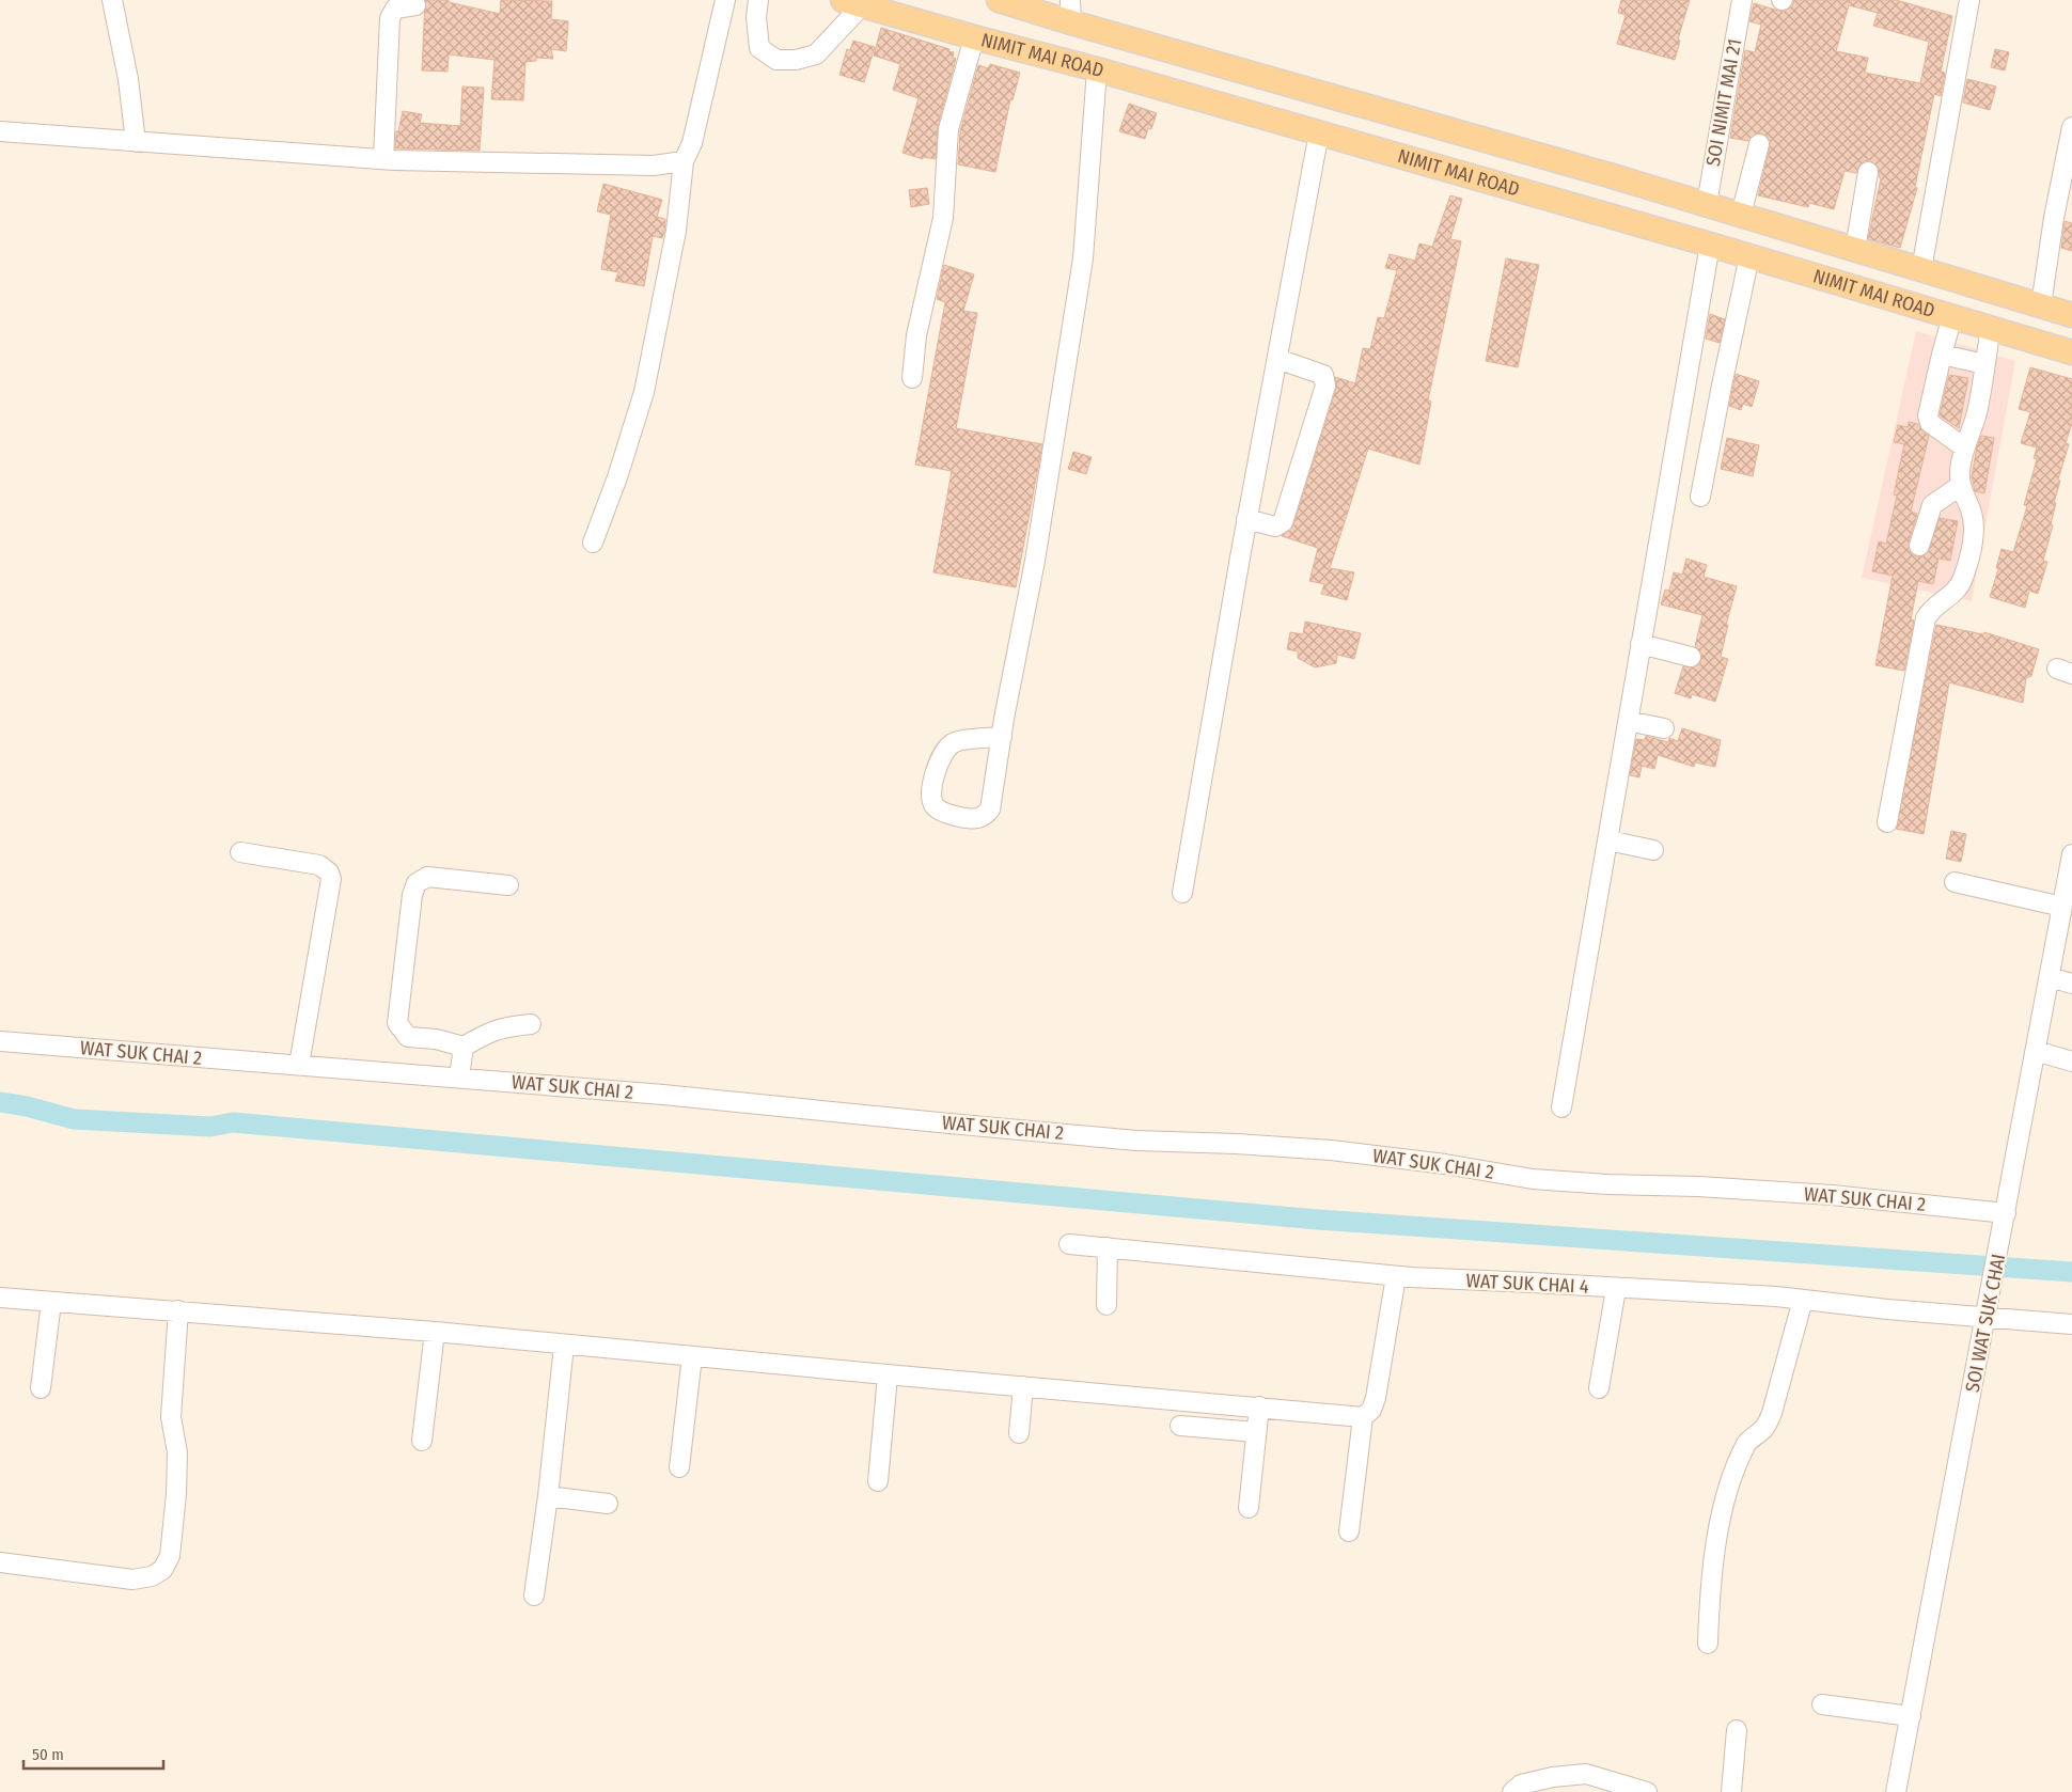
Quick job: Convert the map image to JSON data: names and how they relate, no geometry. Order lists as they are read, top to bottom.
{
  "streets": {
    "main road": ["NIMIT MAI ROAD"],
    "street": [
      "SOI NIMIT MAI 21",
      "WAT SUK CHAI 2",
      "WAT SUK CHAI 4",
      "SOI WAT SUK CHAI"
    ]
  },
  "crossings": [
    ["NIMIT MAI ROAD", "SOI NIMIT MAI 21"],
    ["WAT SUK CHAI 2", "SOI WAT SUK CHAI"],
    ["WAT SUK CHAI 4", "SOI WAT SUK CHAI"]
  ],
  "scale_bar": "50 m"
}
